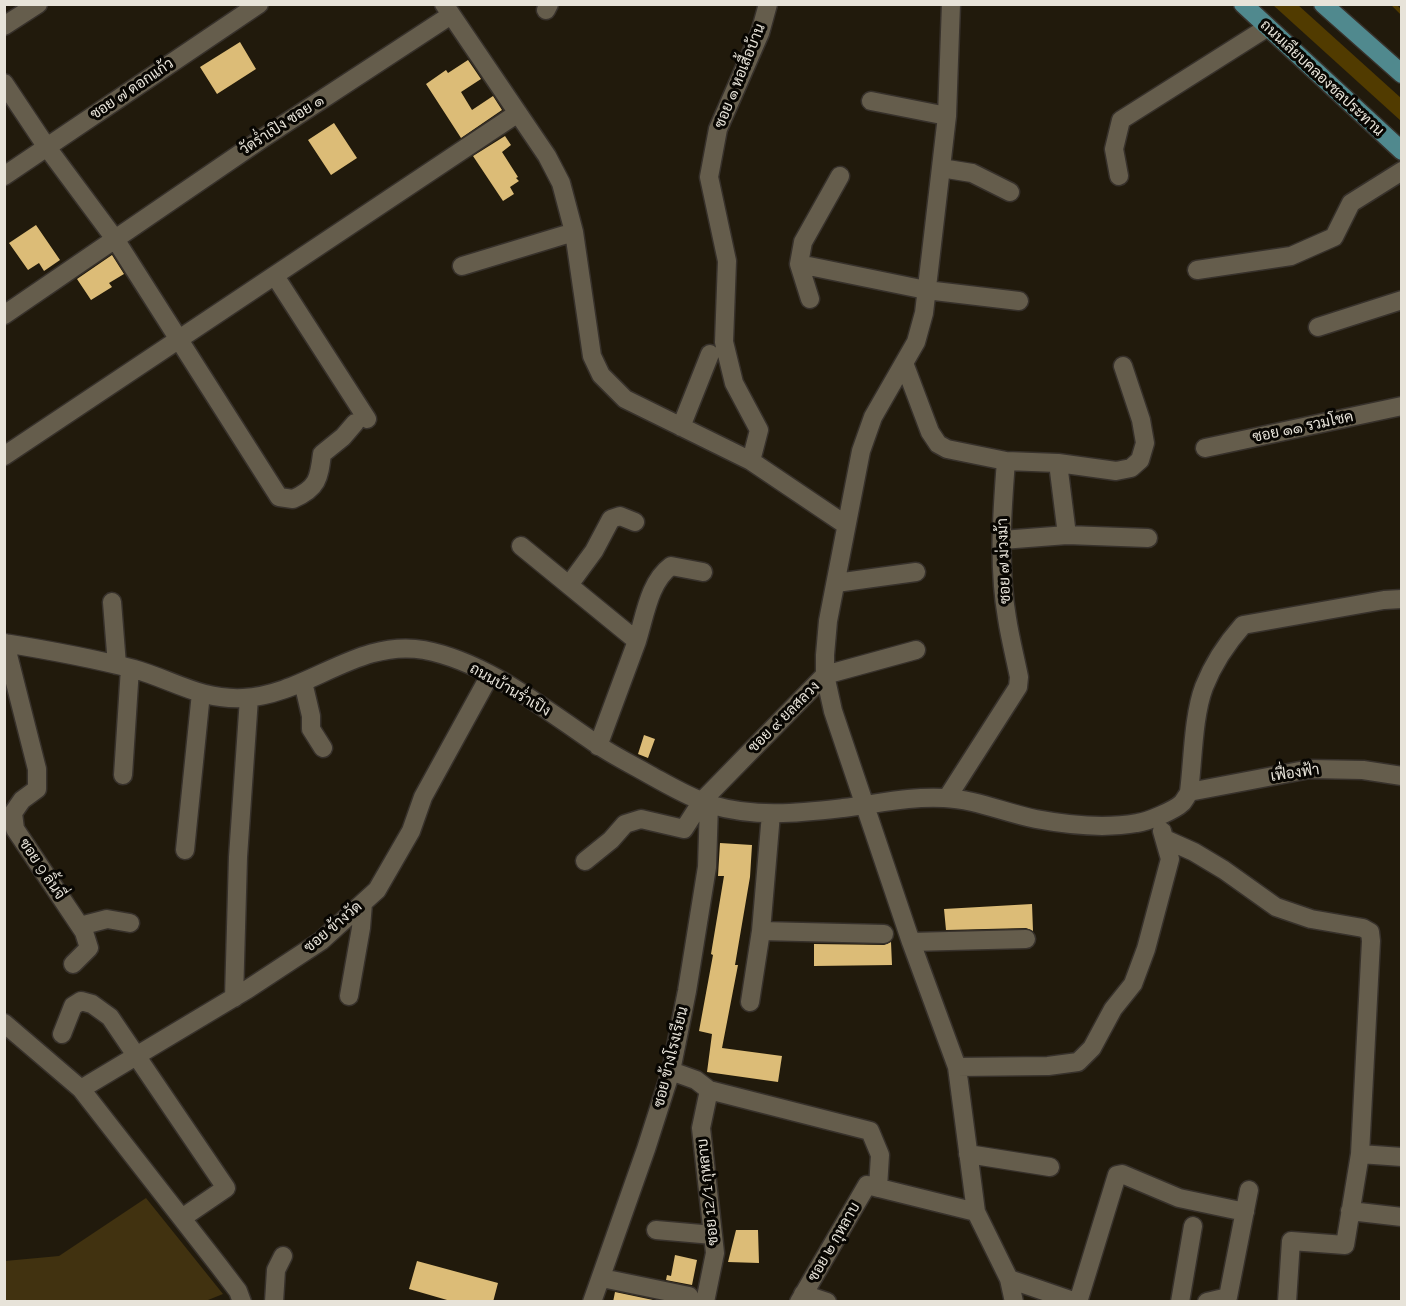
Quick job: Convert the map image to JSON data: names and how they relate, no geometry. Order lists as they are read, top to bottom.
{
  "streets": {
    "main road": ["ถนนเลียบคลองชลประทาน"],
    "street": [
      "ซอย ๑ หอเสื้อบ้าน",
      "ซอย ๗ ดอกแก้ว",
      "วัดร่ำเปิง ซอย ๑",
      "ซอย ๑๑ รวมโชค",
      "ซอย ๗ ม่วงม้า",
      "ถนนบ้านร่ำเปิง",
      "ซอย ๙ ยลสลวง",
      "เฟื่องฟ้า",
      "ซอย 9 ลิ้นจี่",
      "ซอย ข้างวัด",
      "ซอย ข้างโรงเรียน",
      "ซอย 12/1 กุหลาบ",
      "ซอย ๒ กุหลาบ"
    ]
  },
  "crossings": [
    ["ซอย ๗ ม่วงม้า", "ถนนบ้านร่ำเปิง"],
    ["ถนนบ้านร่ำเปิง", "ซอย ๙ ยลสลวง"],
    ["ถนนบ้านร่ำเปิง", "เฟื่องฟ้า"],
    ["ถนนบ้านร่ำเปิง", "ซอย 9 ลิ้นจี่"],
    ["ถนนบ้านร่ำเปิง", "ซอย ข้างวัด"],
    ["ถนนบ้านร่ำเปิง", "ซอย ข้างโรงเรียน"],
    ["ซอย ๙ ยลสลวง", "ซอย ข้างโรงเรียน"]
  ]
}
